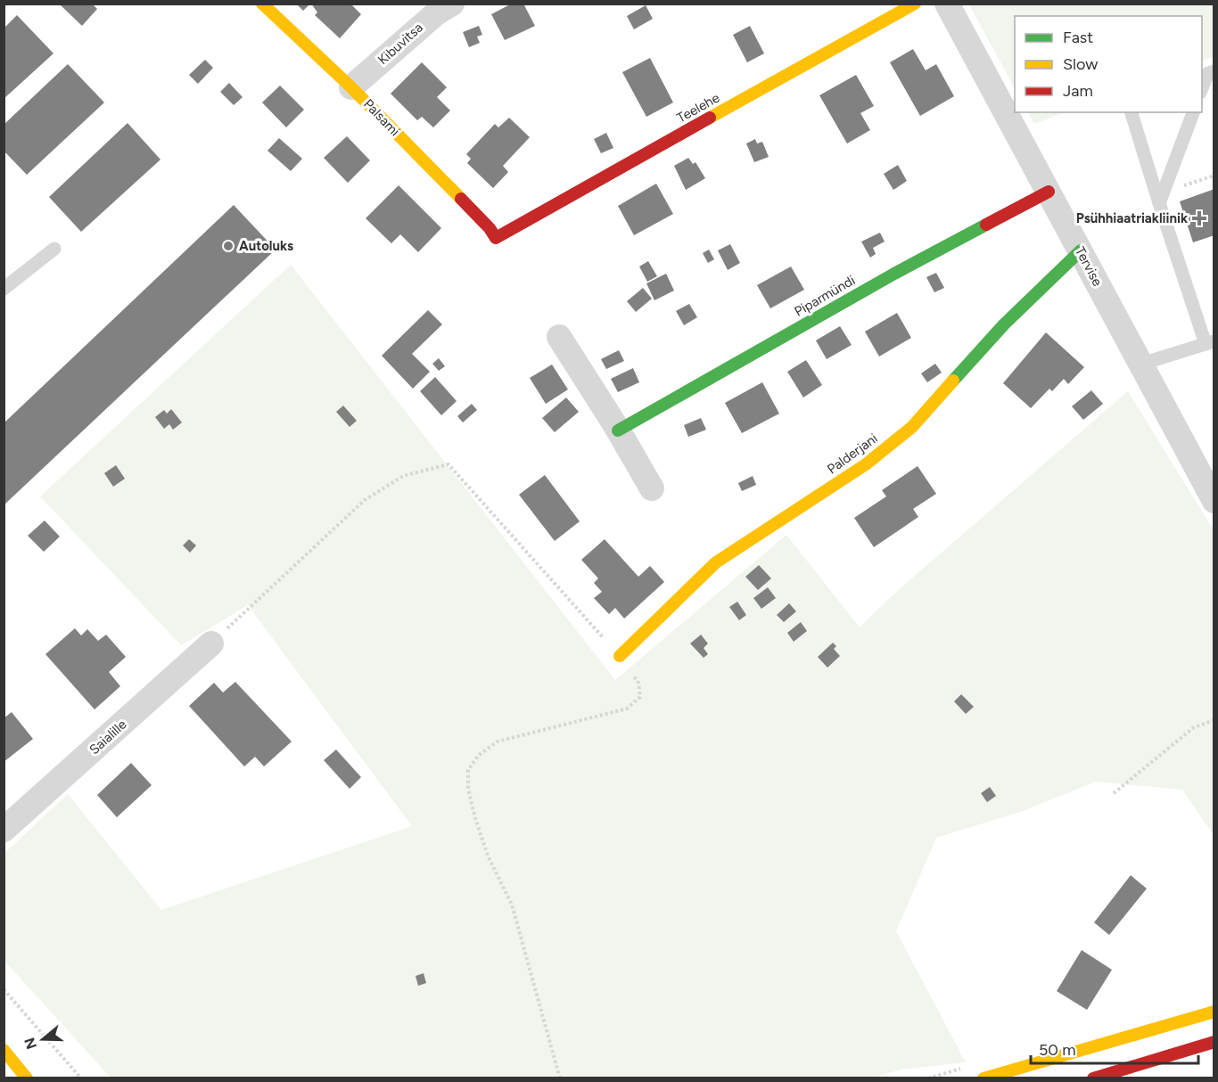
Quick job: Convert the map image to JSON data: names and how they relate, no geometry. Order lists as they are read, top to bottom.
{
  "streets": {
    "main road": [
      "Teelehe",
      "Palsami",
      "Piparmündi",
      "Palderjani"
    ],
    "street": ["Kibuvitsa", "Tervise", "Saialille"]
  },
  "crossings": [
    ["Kibuvitsa", "Palsami"],
    ["Teelehe", "Palsami"],
    ["Tervise", "Piparmündi"],
    ["Tervise", "Palderjani"]
  ],
  "places": {
    "health": ["Psühhiaatriakliinik"],
    "other": ["Autoluks"]
  },
  "legend": ["Fast", "Slow", "Jam"],
  "scale_bar": "50 m",
  "north": "left"
}
